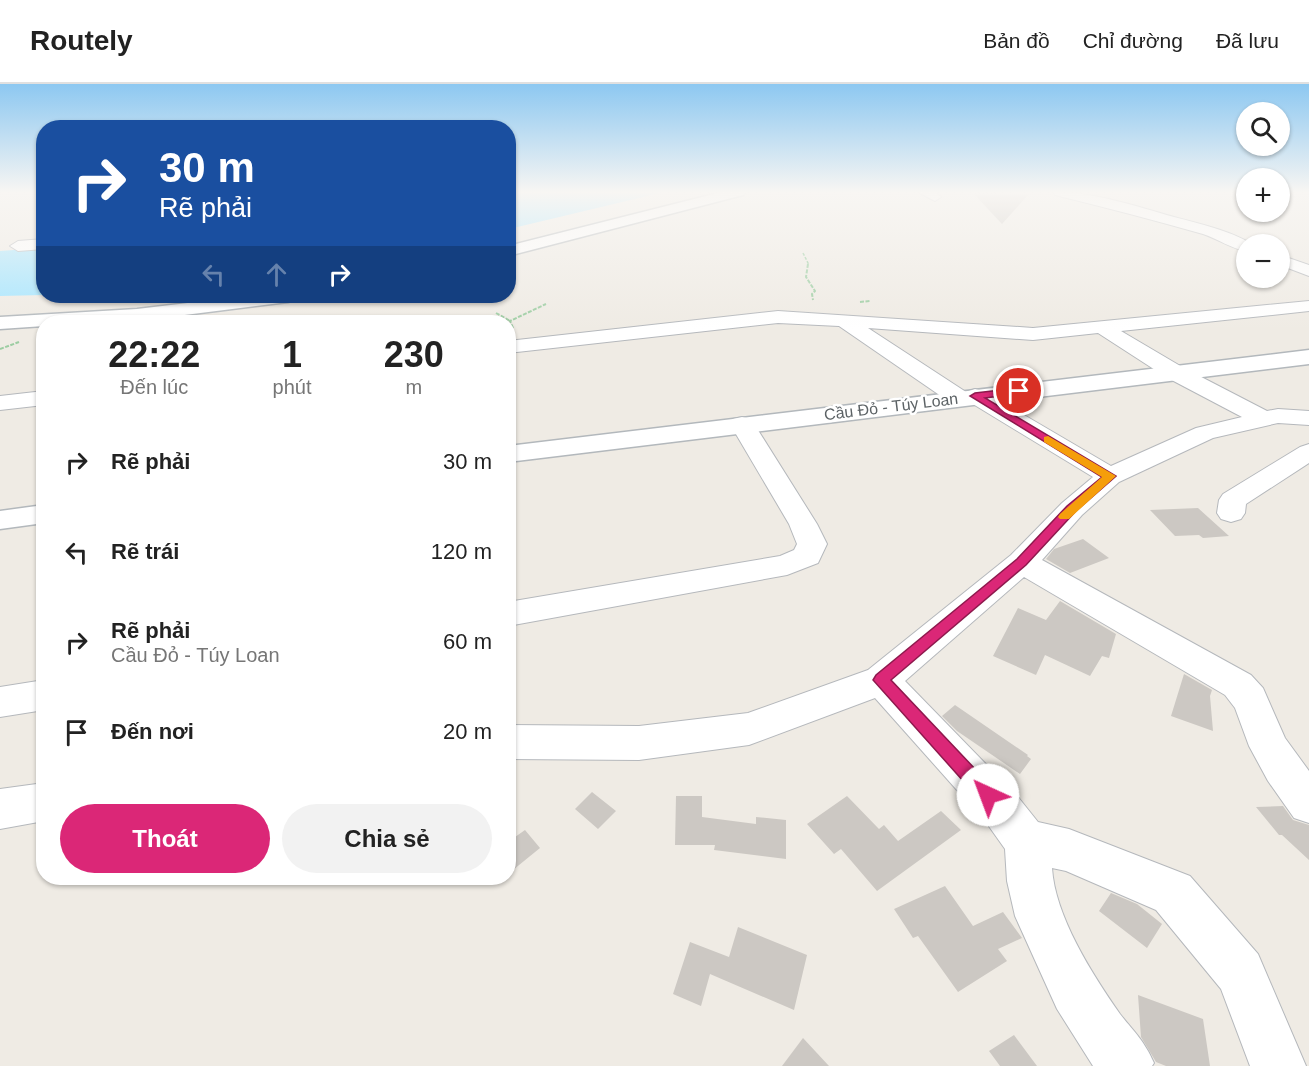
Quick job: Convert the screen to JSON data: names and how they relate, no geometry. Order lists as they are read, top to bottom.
{
  "streets": {
    "street": ["Cầu Đỏ - Túy Loan"]
  },
  "page": {
    "header": "Routely",
    "nav": ["Bản đồ", "Chỉ đường", "Đã lưu"],
    "map_buttons": ["+", "−"],
    "turn": ["30 m", "Rẽ phải"],
    "eta": [
      "22:22",
      "Đến lúc",
      "1",
      "phút",
      "230",
      "m"
    ],
    "list": [
      {
        "name": "Rẽ phải",
        "value": "30 m"
      },
      {
        "name": "Rẽ trái",
        "value": "120 m"
      },
      {
        "name": "Rẽ phải",
        "note": "Cầu Đỏ - Túy Loan",
        "value": "60 m"
      },
      {
        "name": "Đến nơi",
        "value": "20 m"
      }
    ],
    "buttons": ["Thoát", "Chia sẻ"]
  }
}
